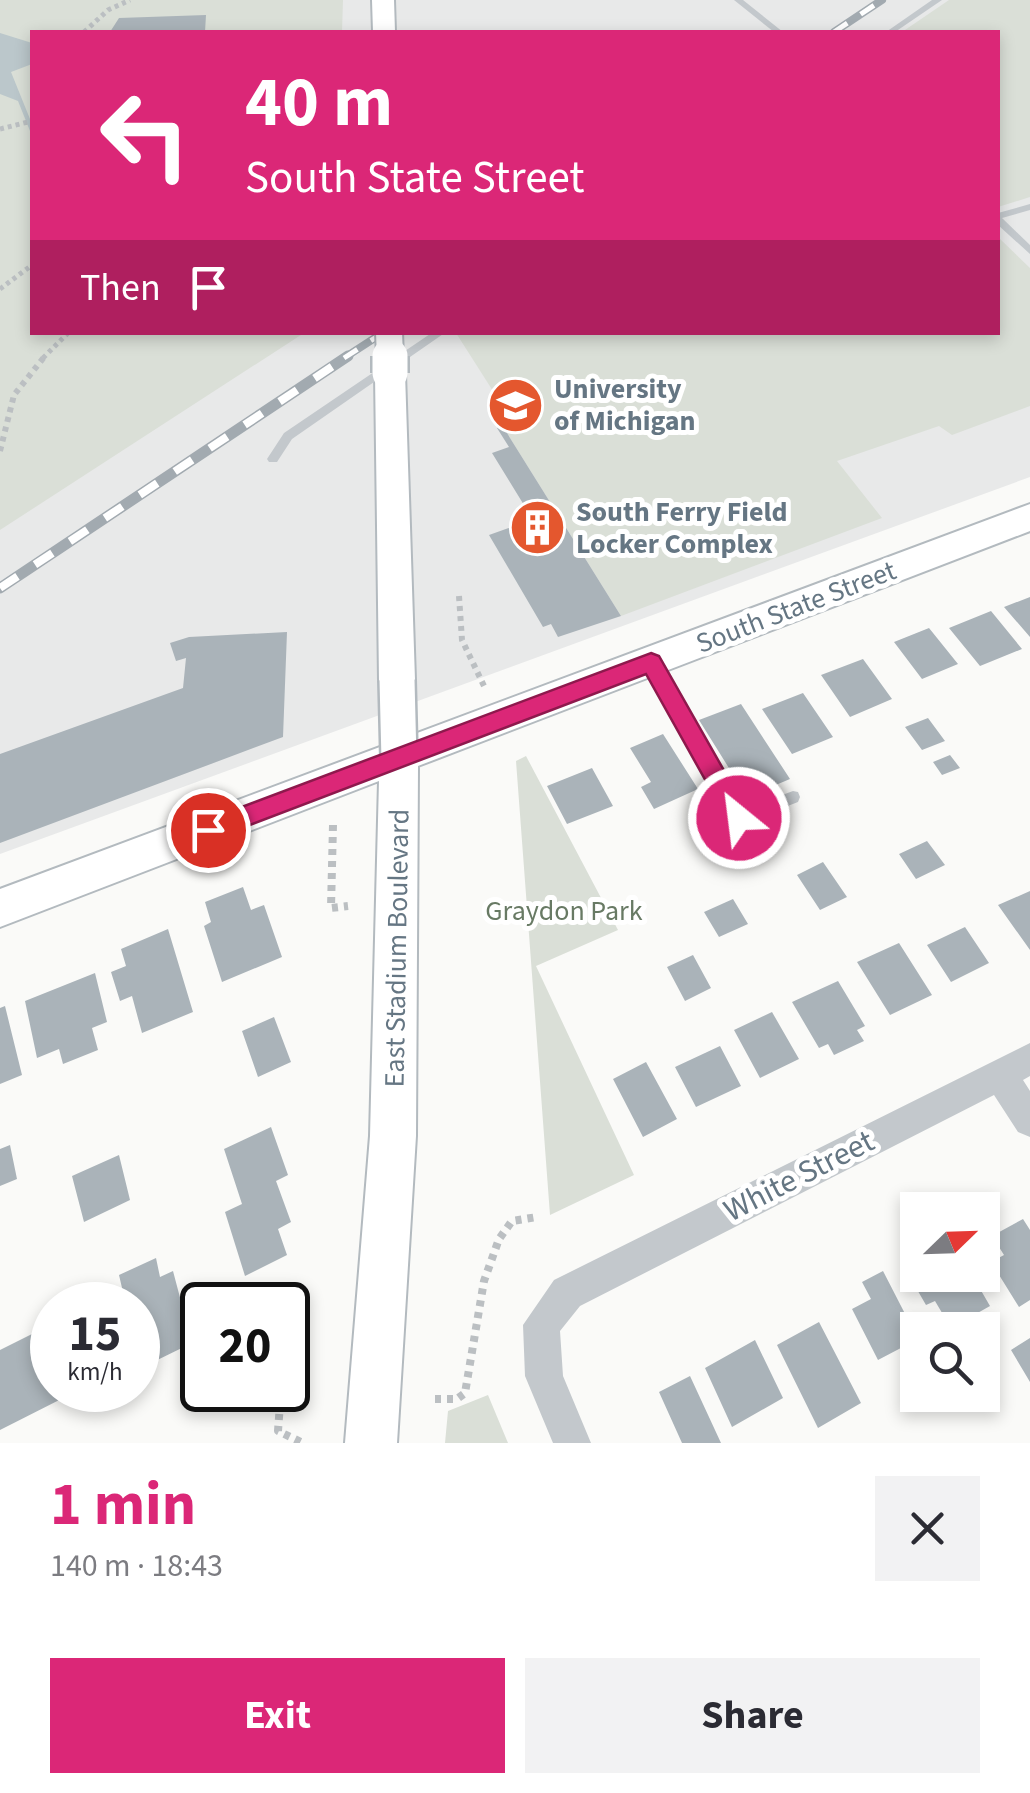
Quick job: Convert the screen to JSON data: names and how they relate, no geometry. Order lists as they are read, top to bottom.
{
  "streets": {
    "main road": ["South State Street", "East Stadium Boulevard"],
    "street": ["White Street"]
  },
  "parks": ["Graydon Park"],
  "places": {
    "school or university": ["University of Michigan"],
    "building": ["South Ferry Field Locker Complex"]
  },
  "north": "top right",
  "page": {
    "turn": ["40 m", "South State Street"],
    "then": "Then",
    "speed": "15 km/h",
    "limit": "20",
    "heading": ["1 min", "140 m · 18:43"],
    "buttons": ["Exit", "Share"]
  }
}
